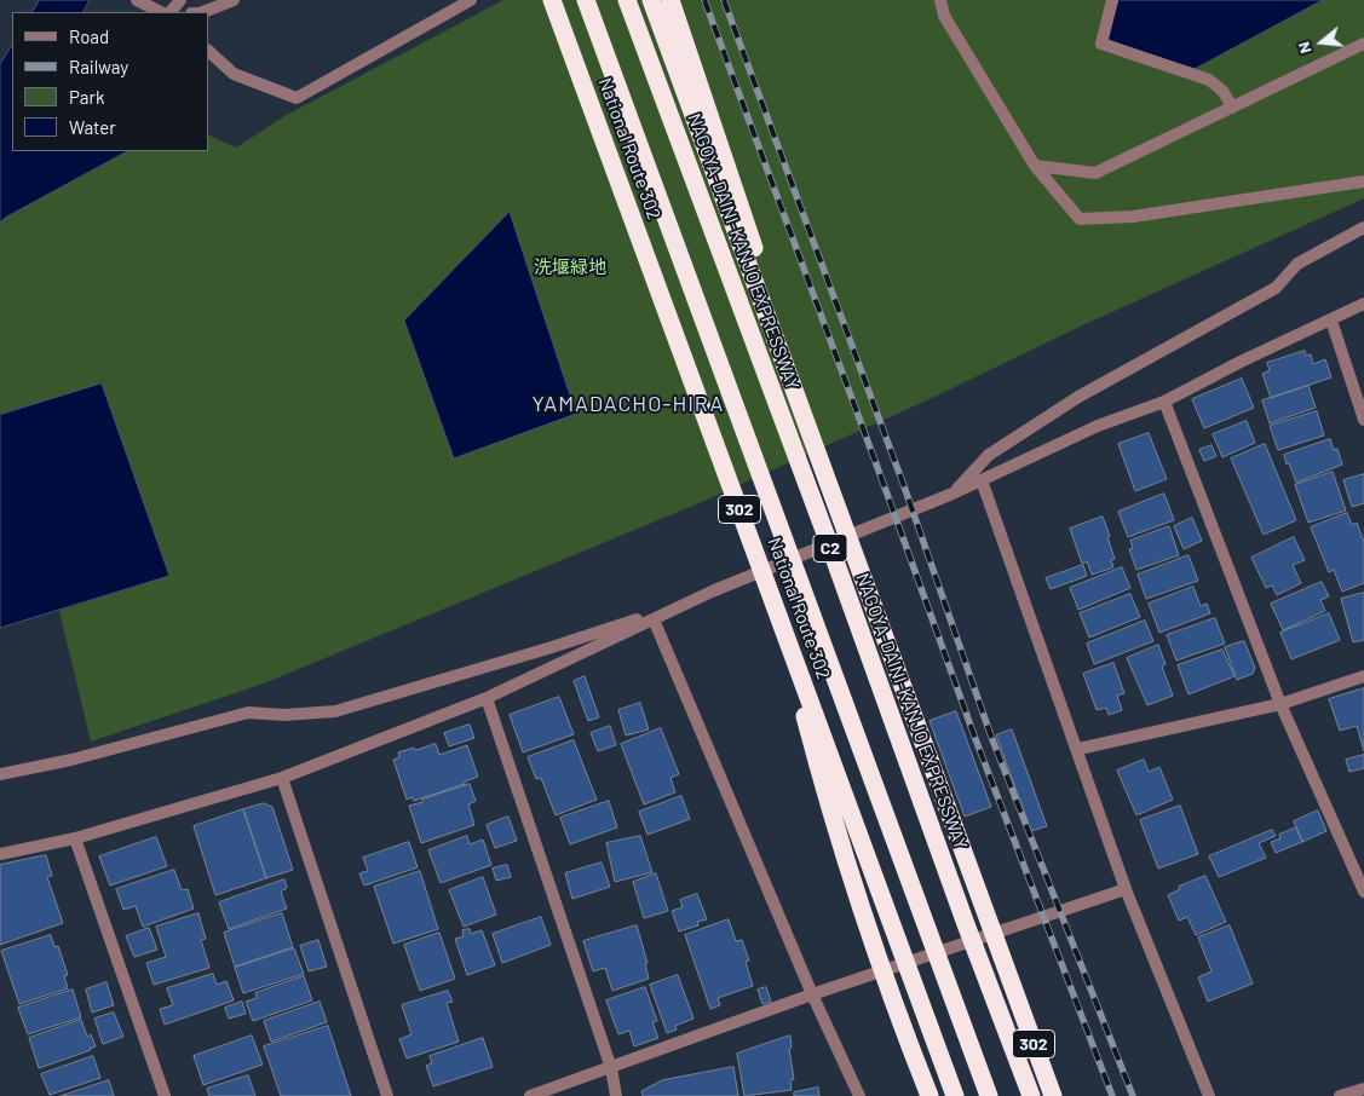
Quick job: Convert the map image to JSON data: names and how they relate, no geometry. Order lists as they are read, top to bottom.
{
  "streets": {
    "highway": [
      "National Route 302",
      "NAGOYA-DAINI-KANJO EXPRESSWAY",
      "302",
      "C2"
    ]
  },
  "districts": ["YAMADACHO-HIRA"],
  "parks": ["洗堰緑地"],
  "legend": [
    "Road",
    "Railway",
    "Park",
    "Water"
  ],
  "north": "left"
}
